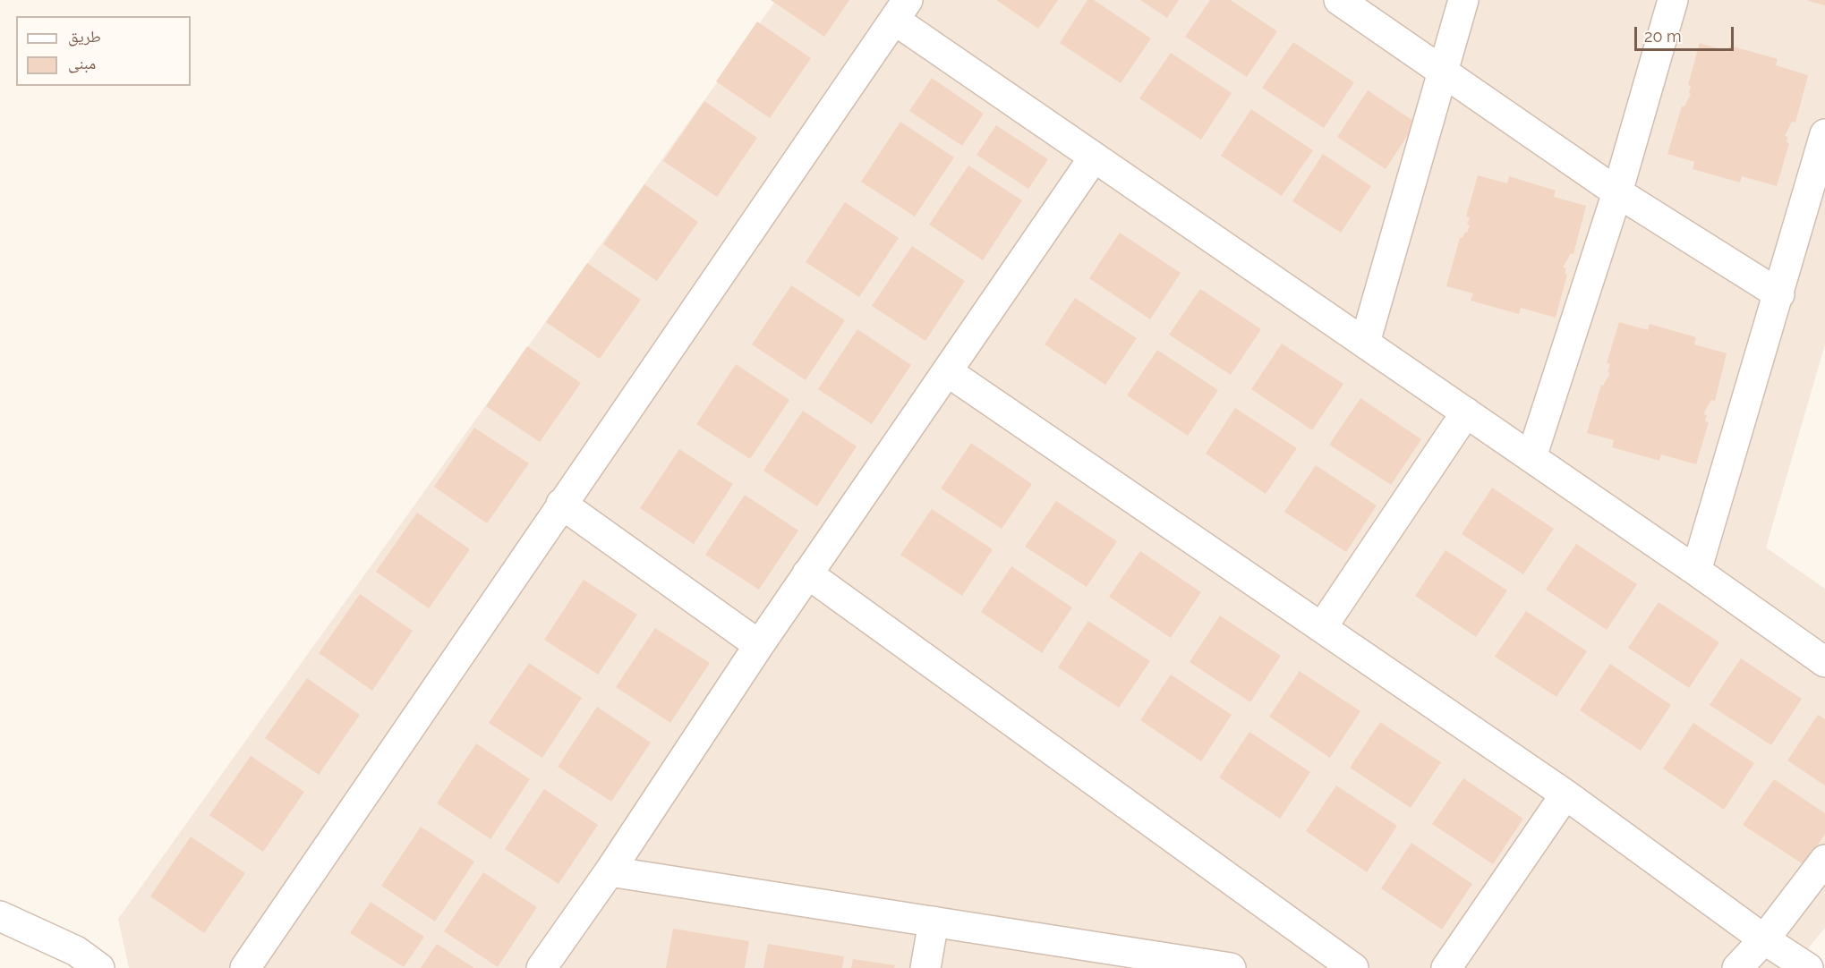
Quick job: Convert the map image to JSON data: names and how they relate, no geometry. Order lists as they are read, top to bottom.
{
  "legend": ["طريق", "مبنى"],
  "scale_bar": "20 m"
}
